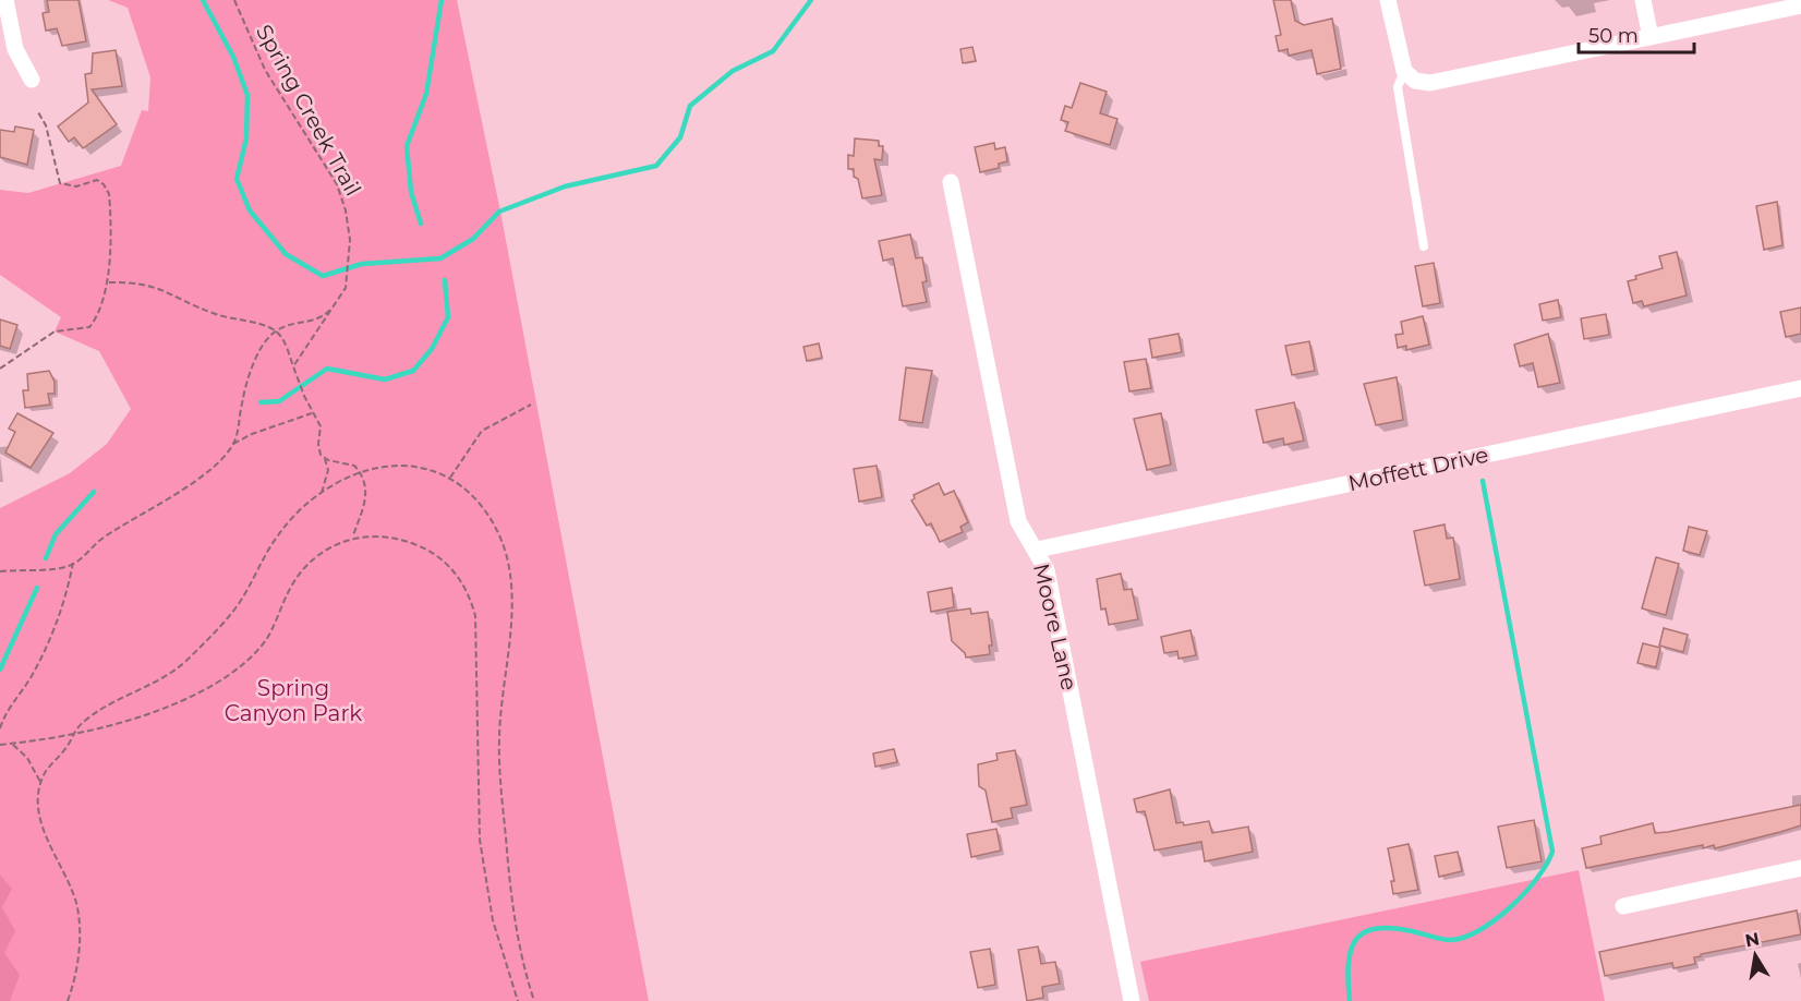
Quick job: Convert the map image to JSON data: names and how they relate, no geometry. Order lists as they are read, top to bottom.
{
  "streets": {
    "street": ["Moffett Drive", "Moore Lane"],
    "path": ["Spring Creek Trail"]
  },
  "crossings": [
    ["Moffett Drive", "Moore Lane"]
  ],
  "parks": ["Spring Canyon Park"],
  "scale_bar": "50 m",
  "north": "top"
}
